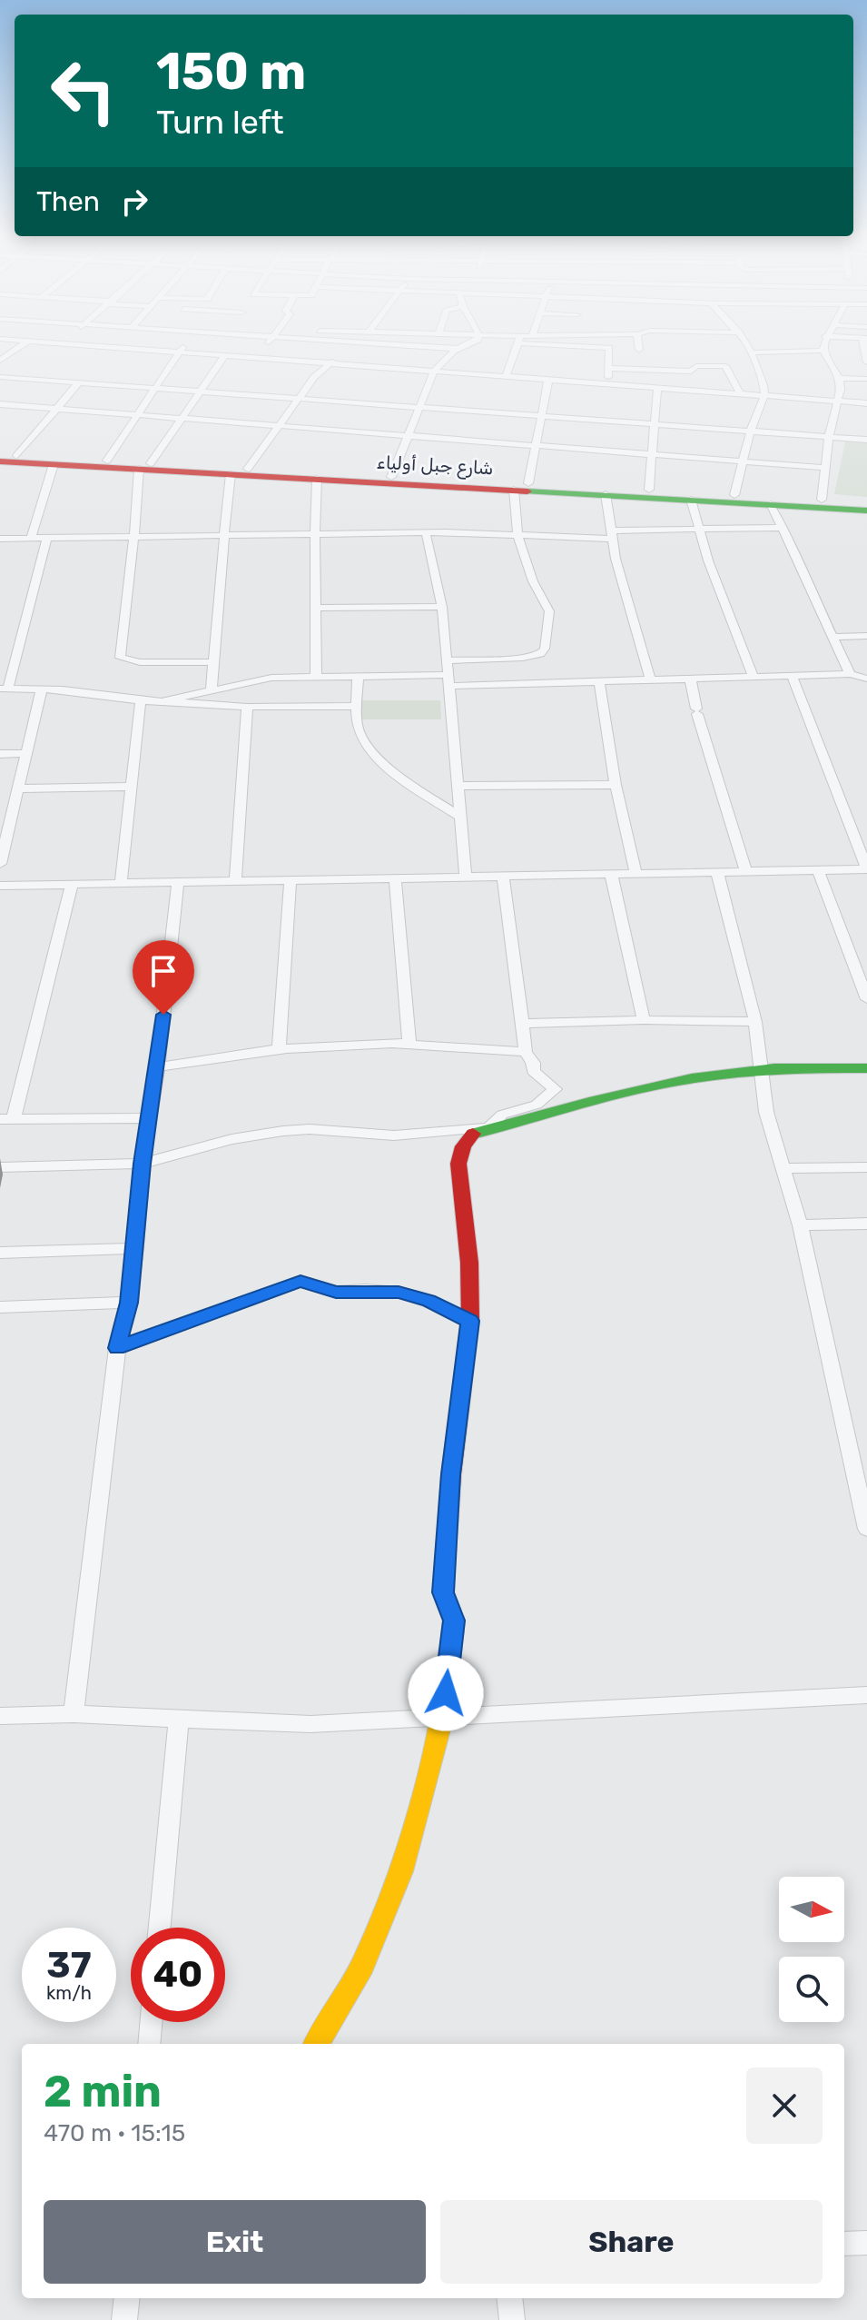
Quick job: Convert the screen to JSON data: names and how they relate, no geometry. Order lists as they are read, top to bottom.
{
  "streets": {
    "main road": ["شارع جبل أولياء"]
  },
  "north": "right",
  "page": {
    "turn": ["150 m", "Turn left"],
    "then": "Then",
    "speed": "37 km/h",
    "limit": "40",
    "heading": ["2 min", "470 m · 15:15"],
    "buttons": ["Exit", "Share"]
  }
}
